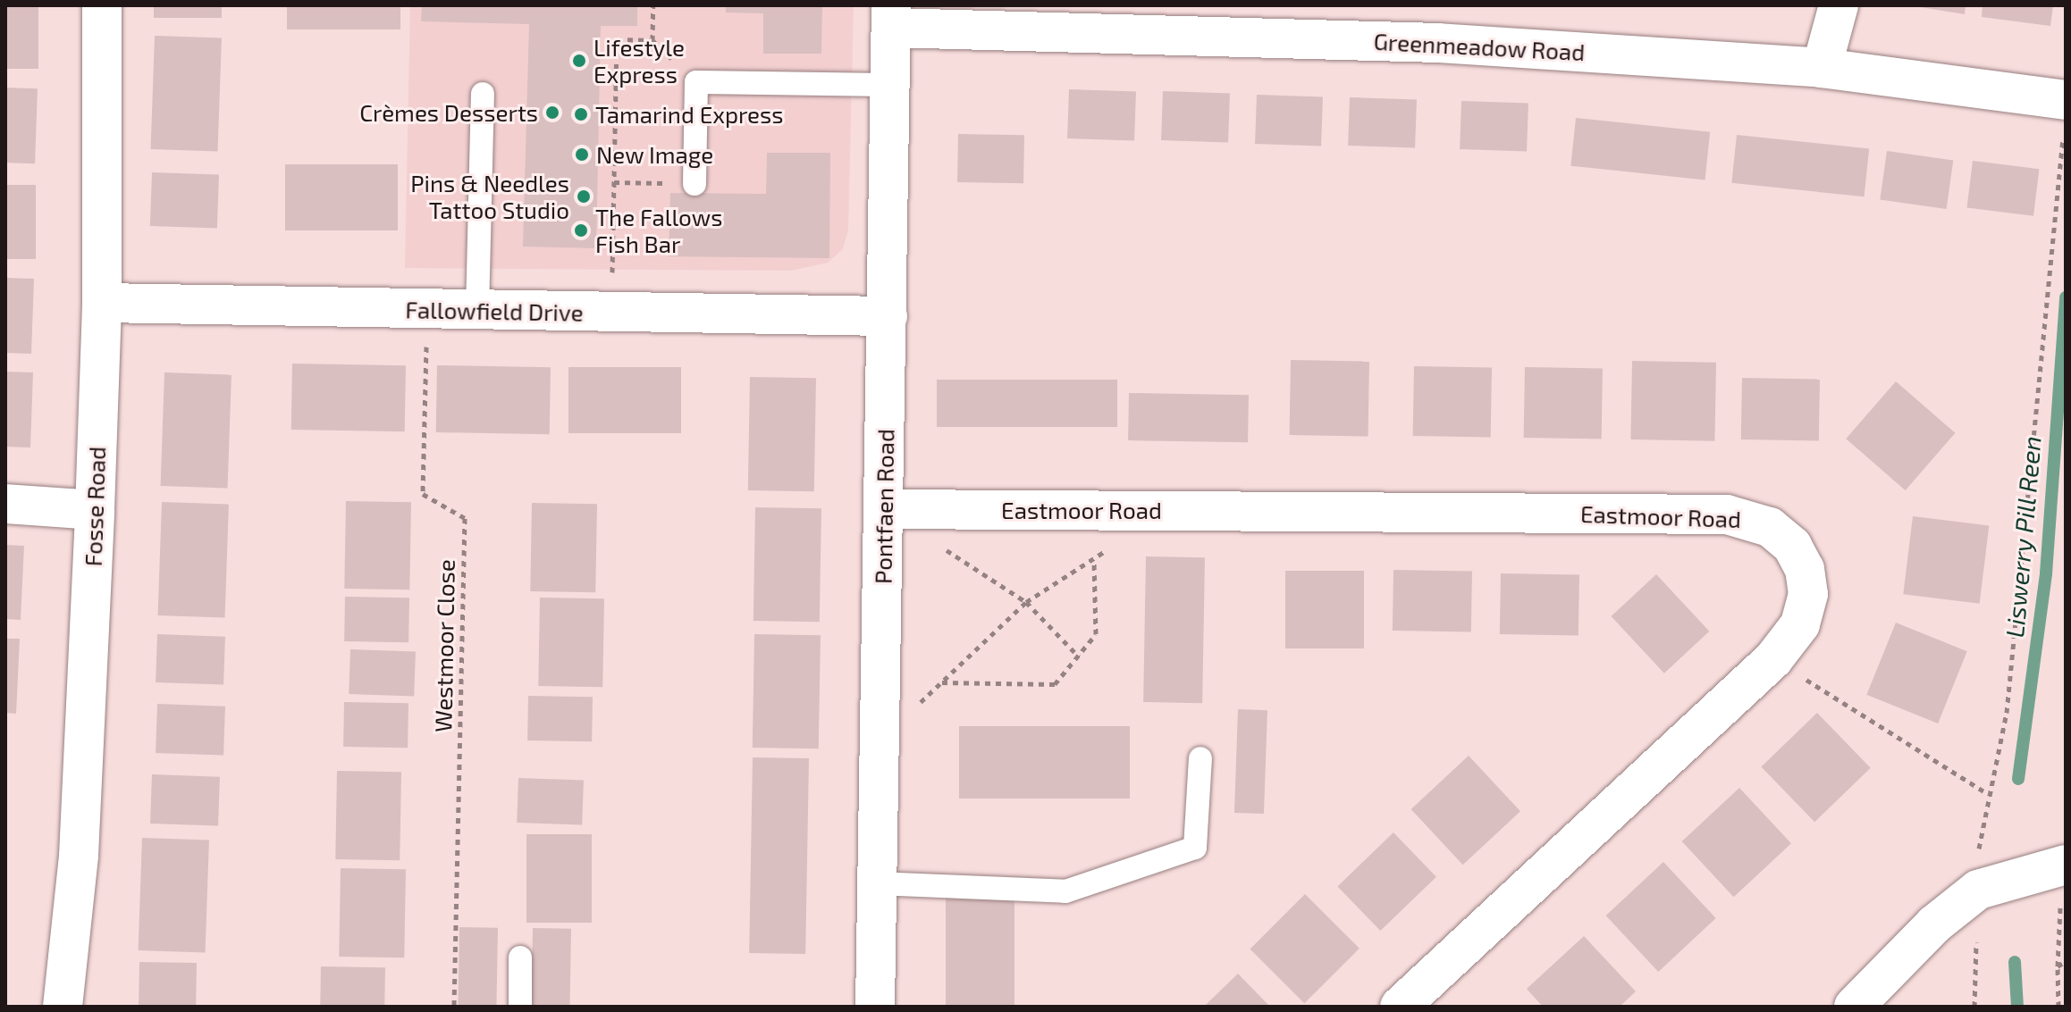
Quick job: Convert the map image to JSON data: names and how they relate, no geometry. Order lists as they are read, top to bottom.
{
  "streets": {
    "street": [
      "Greenmeadow Road",
      "Fallowfield Drive",
      "Fosse Road",
      "Pontfaen Road",
      "Eastmoor Road"
    ],
    "path": ["Westmoor Close"]
  },
  "crossings": [
    ["Greenmeadow Road", "Pontfaen Road"],
    ["Fallowfield Drive", "Fosse Road"],
    ["Fallowfield Drive", "Pontfaen Road"],
    ["Fallowfield Drive", "Westmoor Close"],
    ["Pontfaen Road", "Eastmoor Road"]
  ],
  "water": ["Liswerry Pill Reen"],
  "places": [
    "Lifestyle Express",
    "Crèmes Desserts",
    "Tamarind Express",
    "New Image",
    "Pins & Needles Tattoo Studio",
    "The Fallows Fish Bar"
  ]
}
